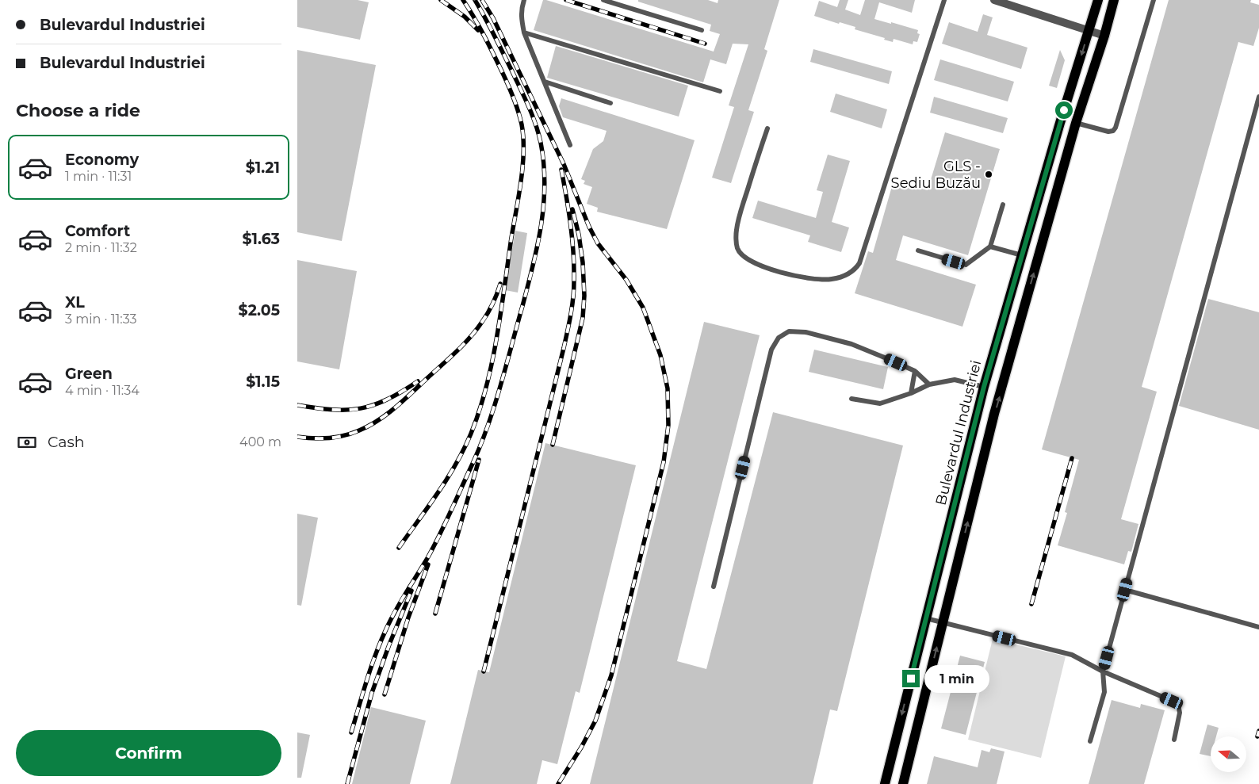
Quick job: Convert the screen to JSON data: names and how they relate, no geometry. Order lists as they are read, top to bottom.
{
  "streets": {
    "main road": ["Bulevardul Industriei"]
  },
  "places": ["GLS - Sediu Buzău"],
  "north": "left",
  "page": {
    "banner": ["Bulevardul Industriei", "Bulevardul Industriei"],
    "heading": "Choose a ride",
    "list": [
      {
        "name": "Economy",
        "note": "1 min · 11:31",
        "value": "$1.21"
      },
      {
        "name": "Comfort",
        "note": "2 min · 11:32",
        "value": "$1.63"
      },
      {
        "name": "XL",
        "note": "3 min · 11:33",
        "value": "$2.05"
      },
      {
        "name": "Green",
        "note": "4 min · 11:34",
        "value": "$1.15"
      }
    ],
    "pay": ["Cash", "400 m"],
    "bubble": "1 min",
    "buttons": "Confirm"
  }
}
